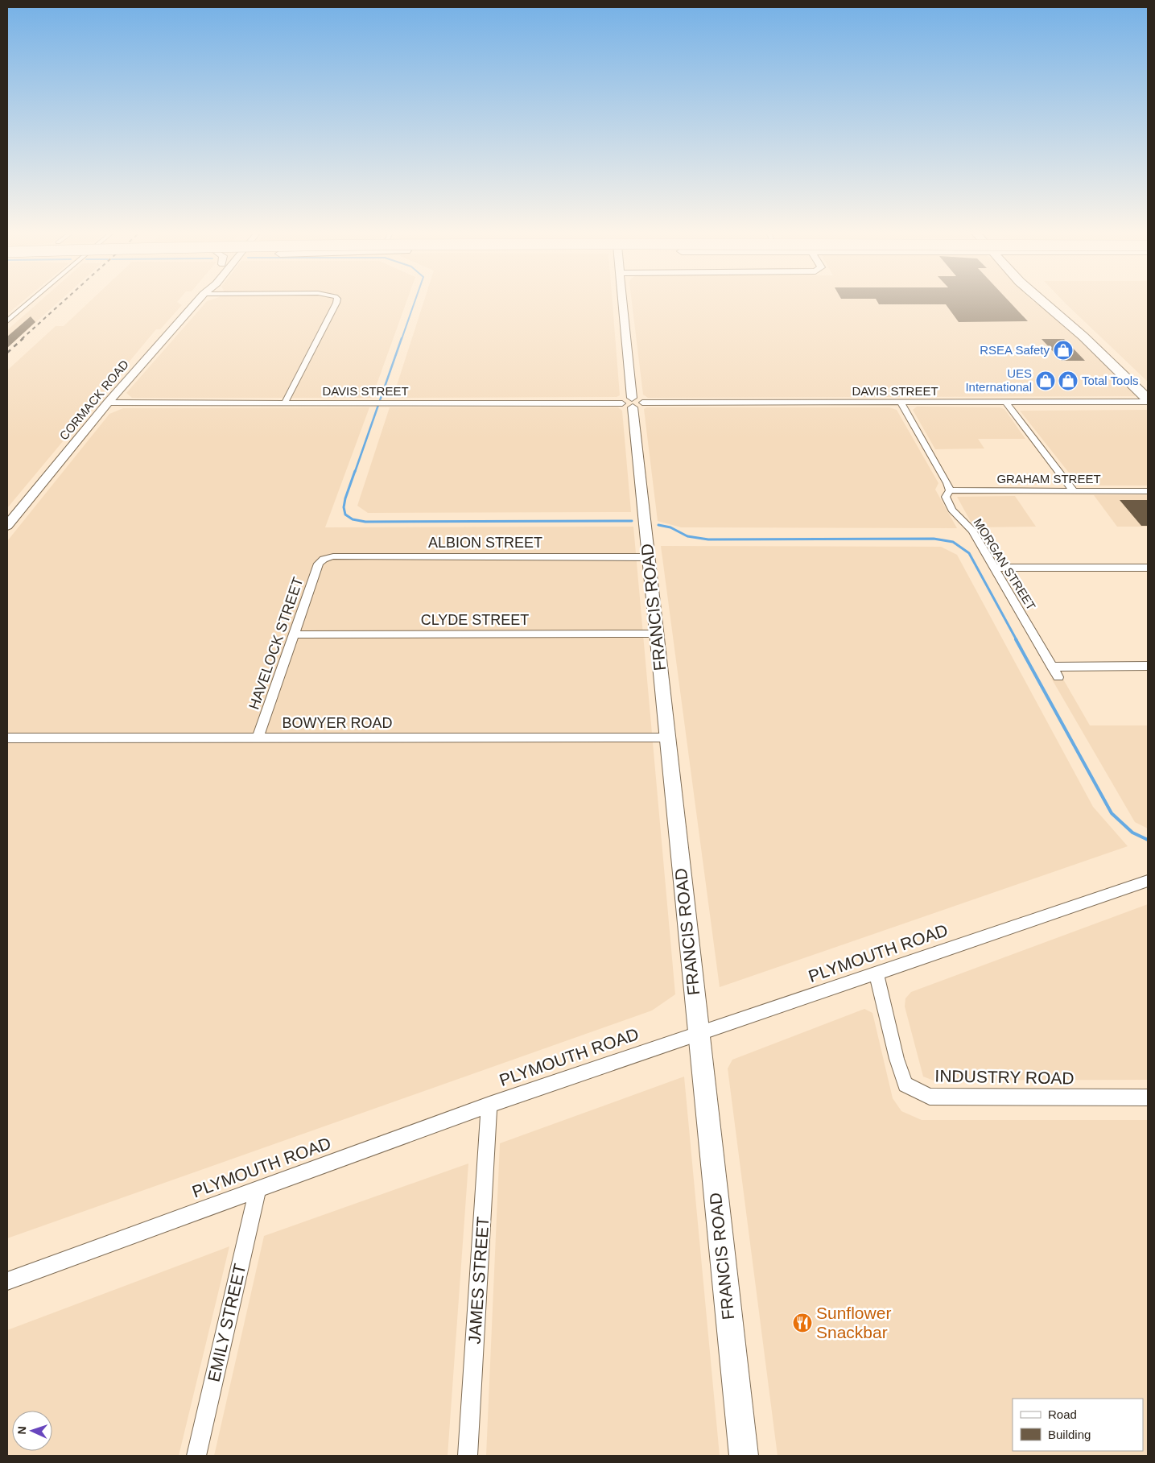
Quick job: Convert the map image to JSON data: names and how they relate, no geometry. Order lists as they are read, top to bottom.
{
  "streets": {
    "street": [
      "DAVIS STREET",
      "CORMACK ROAD",
      "GRAHAM STREET",
      "ALBION STREET",
      "MORGAN STREET",
      "FRANCIS ROAD",
      "CLYDE STREET",
      "HAVELOCK STREET",
      "BOWYER ROAD",
      "PLYMOUTH ROAD",
      "INDUSTRY ROAD",
      "JAMES STREET",
      "EMILY STREET"
    ]
  },
  "crossings": [
    ["DAVIS STREET", "CORMACK ROAD"],
    ["DAVIS STREET", "MORGAN STREET"],
    ["DAVIS STREET", "FRANCIS ROAD"],
    ["GRAHAM STREET", "MORGAN STREET"],
    ["ALBION STREET", "FRANCIS ROAD"],
    ["ALBION STREET", "HAVELOCK STREET"],
    ["FRANCIS ROAD", "CLYDE STREET"],
    ["FRANCIS ROAD", "BOWYER ROAD"],
    ["FRANCIS ROAD", "PLYMOUTH ROAD"],
    ["CLYDE STREET", "HAVELOCK STREET"],
    ["HAVELOCK STREET", "BOWYER ROAD"],
    ["PLYMOUTH ROAD", "INDUSTRY ROAD"],
    ["PLYMOUTH ROAD", "JAMES STREET"],
    ["PLYMOUTH ROAD", "EMILY STREET"]
  ],
  "places": {
    "shop": ["RSEA Safety", "UES International", "Total Tools"],
    "restaurant": ["Sunflower Snackbar"]
  },
  "legend": ["Road", "Building"],
  "north": "left"
}
